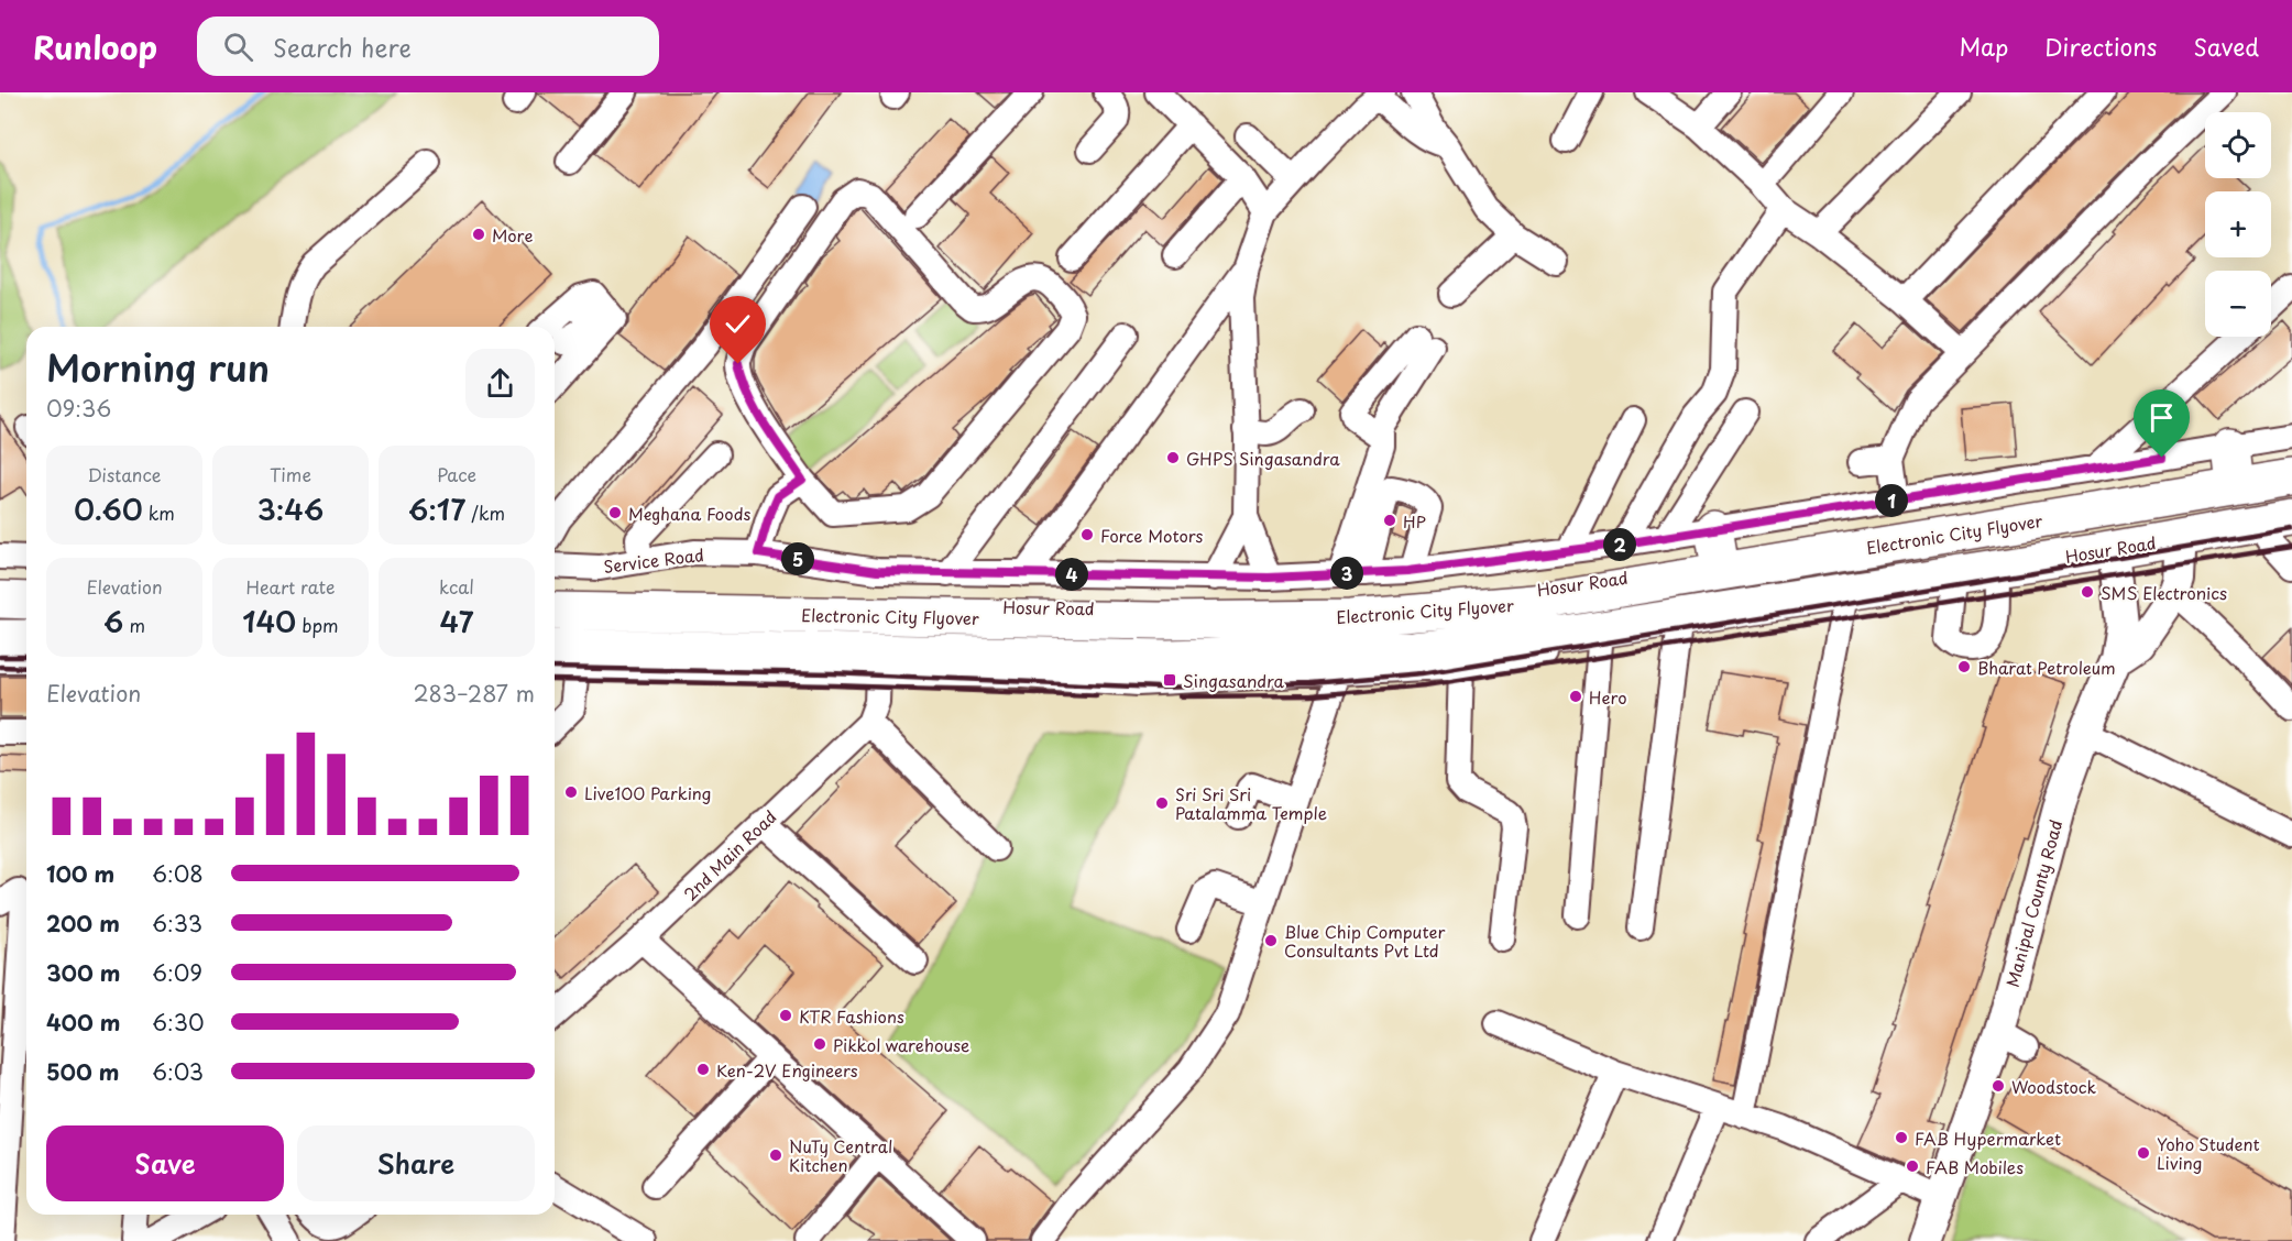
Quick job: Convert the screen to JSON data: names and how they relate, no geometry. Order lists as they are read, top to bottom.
{
  "streets": {
    "highway": ["Electronic City Flyover", "Hosur Road"],
    "main road": ["Manipal County Road"],
    "street": ["Service Road", "2nd Main Road"]
  },
  "crossings": [
    ["Hosur Road", "Service Road"],
    ["Hosur Road", "Manipal County Road"]
  ],
  "places": {
    "other": [
      "More",
      "GHPS Singasandra",
      "Meghana Foods",
      "HP",
      "Force Motors",
      "SMS Electronics",
      "Bharat Petroleum",
      "Hero",
      "Live100 Parking",
      "Sri Sri Sri Patalamma Temple",
      "Blue Chip Computer Consultants Pvt Ltd",
      "KTR Fashions",
      "Pikkol warehouse",
      "Ken-2V Engineers",
      "Woodstock",
      "FAB Hypermarket",
      "Yoho Student Living",
      "NuTy Central Kitchen",
      "FAB Mobiles"
    ],
    "transit": ["Singasandra"]
  },
  "page": {
    "header": "Runloop",
    "search": "Search here",
    "nav": ["Map", "Directions", "Saved"],
    "map_buttons": ["+", "−"],
    "heading": ["Morning run", "09:36"],
    "stats": [
      ["Distance", "0.60 km"],
      ["Time", "3:46"],
      ["Pace", "6:17 /km"],
      ["Elevation", "6 m"],
      ["Heart rate", "140 bpm"],
      ["kcal", "47"]
    ],
    "pins": [
      "1",
      "2",
      "5",
      "3",
      "4"
    ],
    "chart": ["Elevation", "283–287 m"],
    "list": [
      {
        "name": "100 m",
        "note": "6:08"
      },
      {
        "name": "200 m",
        "note": "6:33"
      },
      {
        "name": "300 m",
        "note": "6:09"
      },
      {
        "name": "400 m",
        "note": "6:30"
      },
      {
        "name": "500 m",
        "note": "6:03"
      }
    ],
    "buttons": ["Save", "Share"]
  }
}
